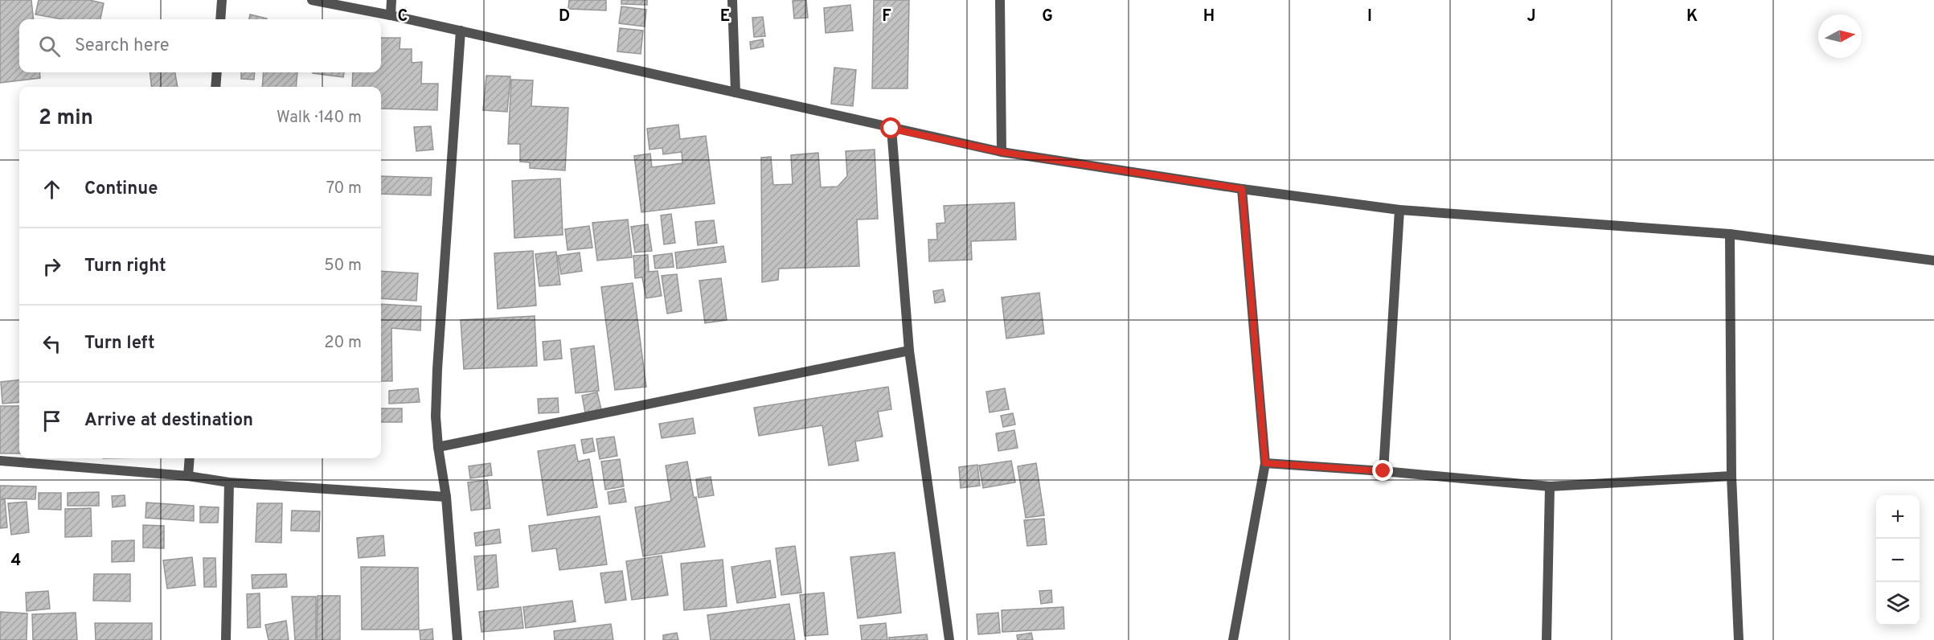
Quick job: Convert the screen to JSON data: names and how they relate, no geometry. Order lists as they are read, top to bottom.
{
  "north": "right",
  "page": {
    "search": "Search here",
    "heading": ["2 min", "Walk · 140 m"],
    "list": [
      ["Continue", "70 m"],
      ["Turn right", "50 m"],
      ["Turn left", "20 m"],
      "Arrive at destination"
    ],
    "map_buttons": ["+", "−"]
  },
  "grid": {
    "columns": [
      "C",
      "D",
      "E",
      "F",
      "G",
      "H",
      "I",
      "J",
      "K"
    ],
    "rows": ["4"]
  }
}
